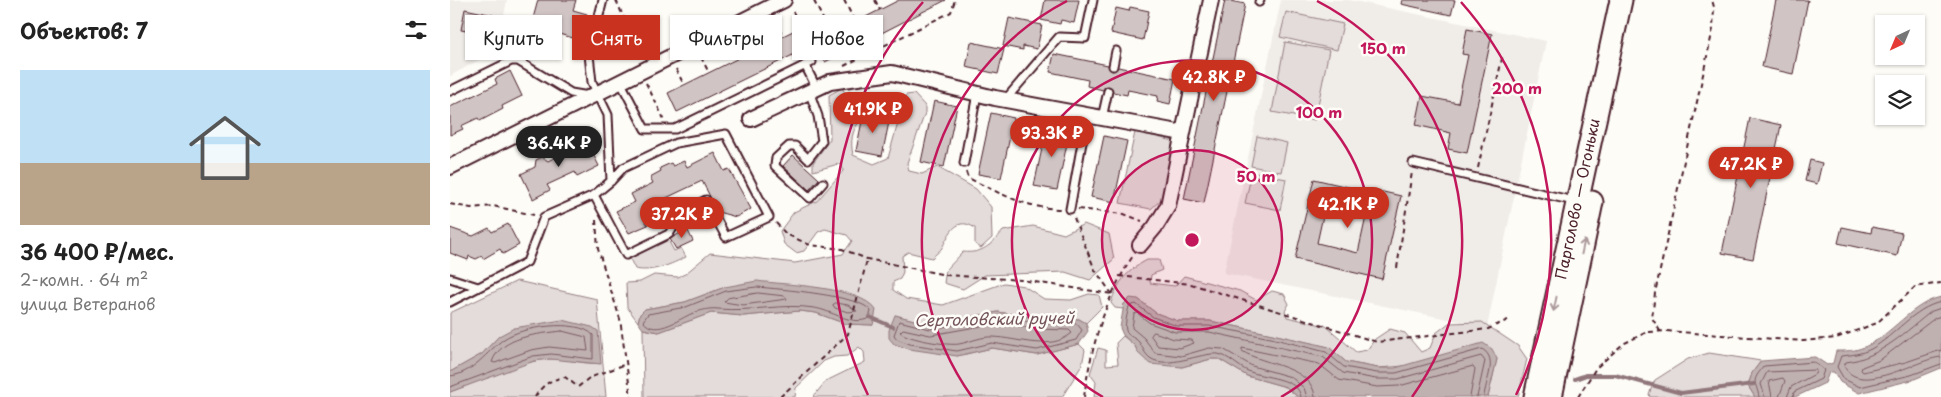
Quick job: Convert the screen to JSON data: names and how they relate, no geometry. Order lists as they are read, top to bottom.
{
  "streets": {
    "main road": ["Парголово — Огоньки"]
  },
  "water": ["Сертоловский ручей"],
  "north": "bottom left",
  "page": {
    "heading": "Объектов: 7",
    "chip": [
      "Купить",
      "Снять",
      "Фильтры",
      "Новое"
    ],
    "list": [
      {
        "name": "36 400 ₽/мес.",
        "note": "2-комн. · 64 m² · улица Ветеранов"
      }
    ],
    "price": [
      "42.8K ₽",
      "41.9K ₽",
      "93.3K ₽",
      "36.4K ₽",
      "47.2K ₽",
      "42.1K ₽",
      "37.2K ₽"
    ]
  },
  "rings": [
    "150 m",
    "200 m",
    "100 m",
    "50 m"
  ]
}
